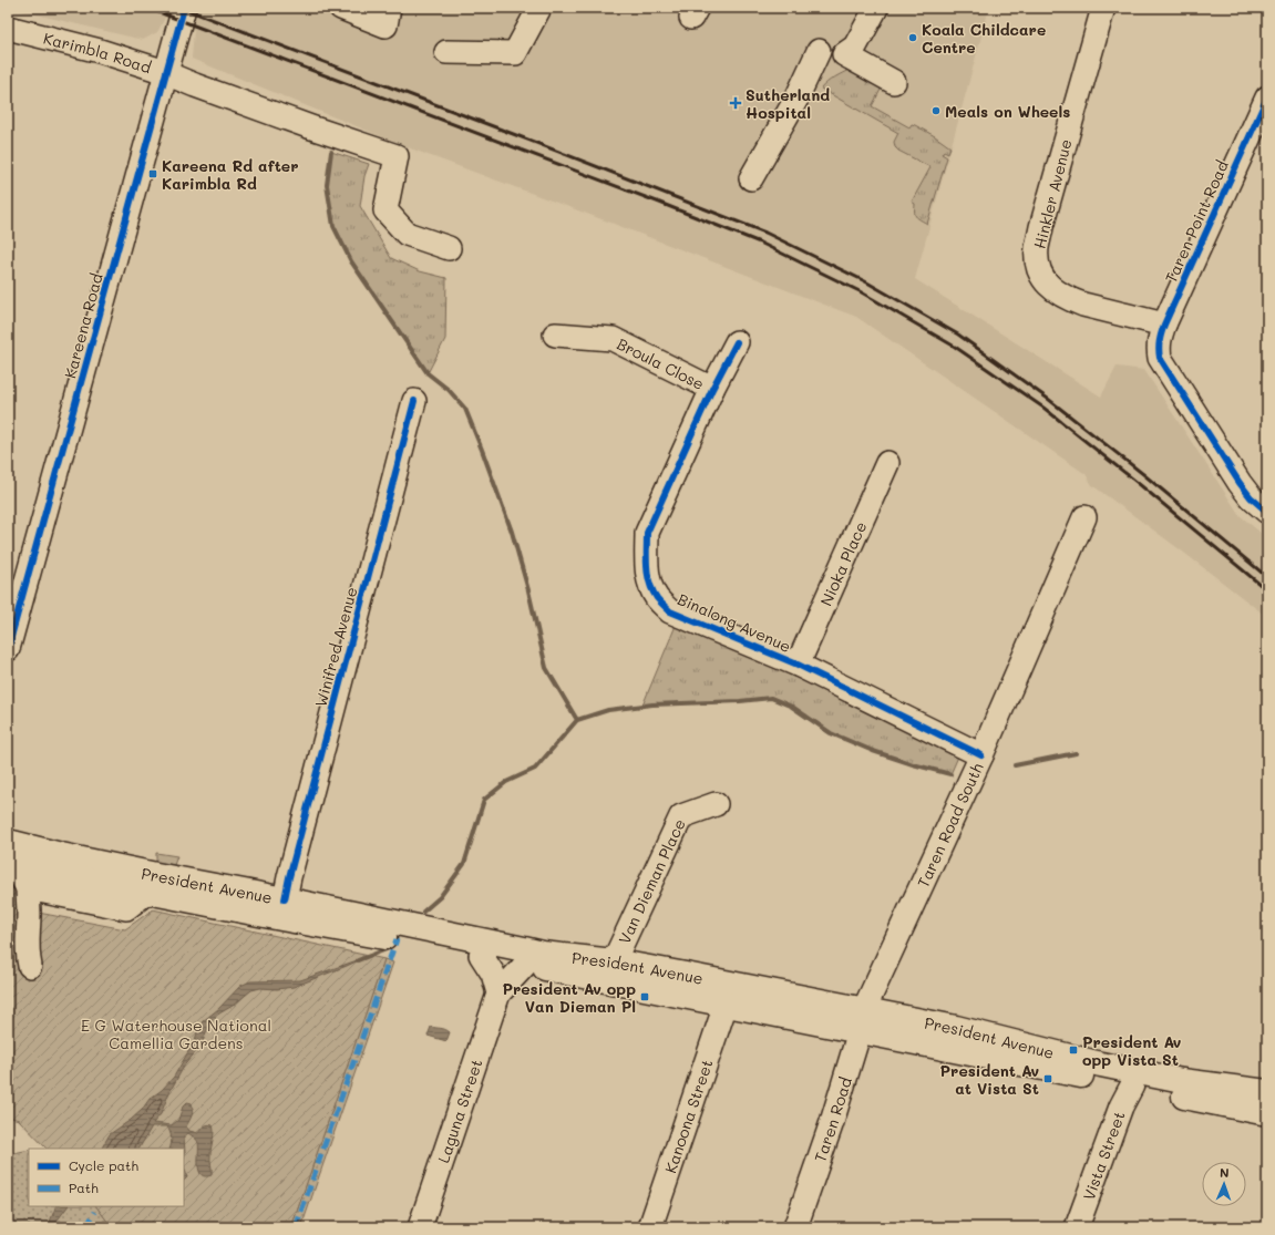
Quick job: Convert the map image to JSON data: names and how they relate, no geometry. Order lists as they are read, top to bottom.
{
  "streets": {
    "main road": ["President Avenue"],
    "street": [
      "Karimbla Road",
      "Hinkler Avenue",
      "Taren Point Road",
      "Kareena Road",
      "Broula Close",
      "Nioka Place",
      "Binalong Avenue",
      "Winifred Avenue",
      "Taren Road South",
      "Van Dieman Place",
      "Laguna Street",
      "Kanoona Street",
      "Taren Road",
      "Vista Street"
    ]
  },
  "crossings": [
    ["Karimbla Road", "Kareena Road"],
    ["Hinkler Avenue", "Taren Point Road"],
    ["Broula Close", "Binalong Avenue"],
    ["Nioka Place", "Binalong Avenue"],
    ["Binalong Avenue", "Taren Road South"],
    ["Winifred Avenue", "President Avenue"],
    ["Taren Road South", "President Avenue"],
    ["Taren Road South", "Taren Road"],
    ["Van Dieman Place", "President Avenue"],
    ["President Avenue", "Laguna Street"],
    ["President Avenue", "Kanoona Street"],
    ["President Avenue", "Taren Road"],
    ["President Avenue", "Vista Street"]
  ],
  "parks": ["E G Waterhouse National Camellia Gardens"],
  "places": {
    "other": ["Koala Childcare Centre", "Meals on Wheels"],
    "health": ["Sutherland Hospital"],
    "transit": [
      "Kareena Rd after Karimbla Rd",
      "President Av opp Van Dieman Pl",
      "President Av opp Vista St",
      "President Av at Vista St"
    ]
  },
  "legend": ["Cycle path", "Path"],
  "north": "top"
}
